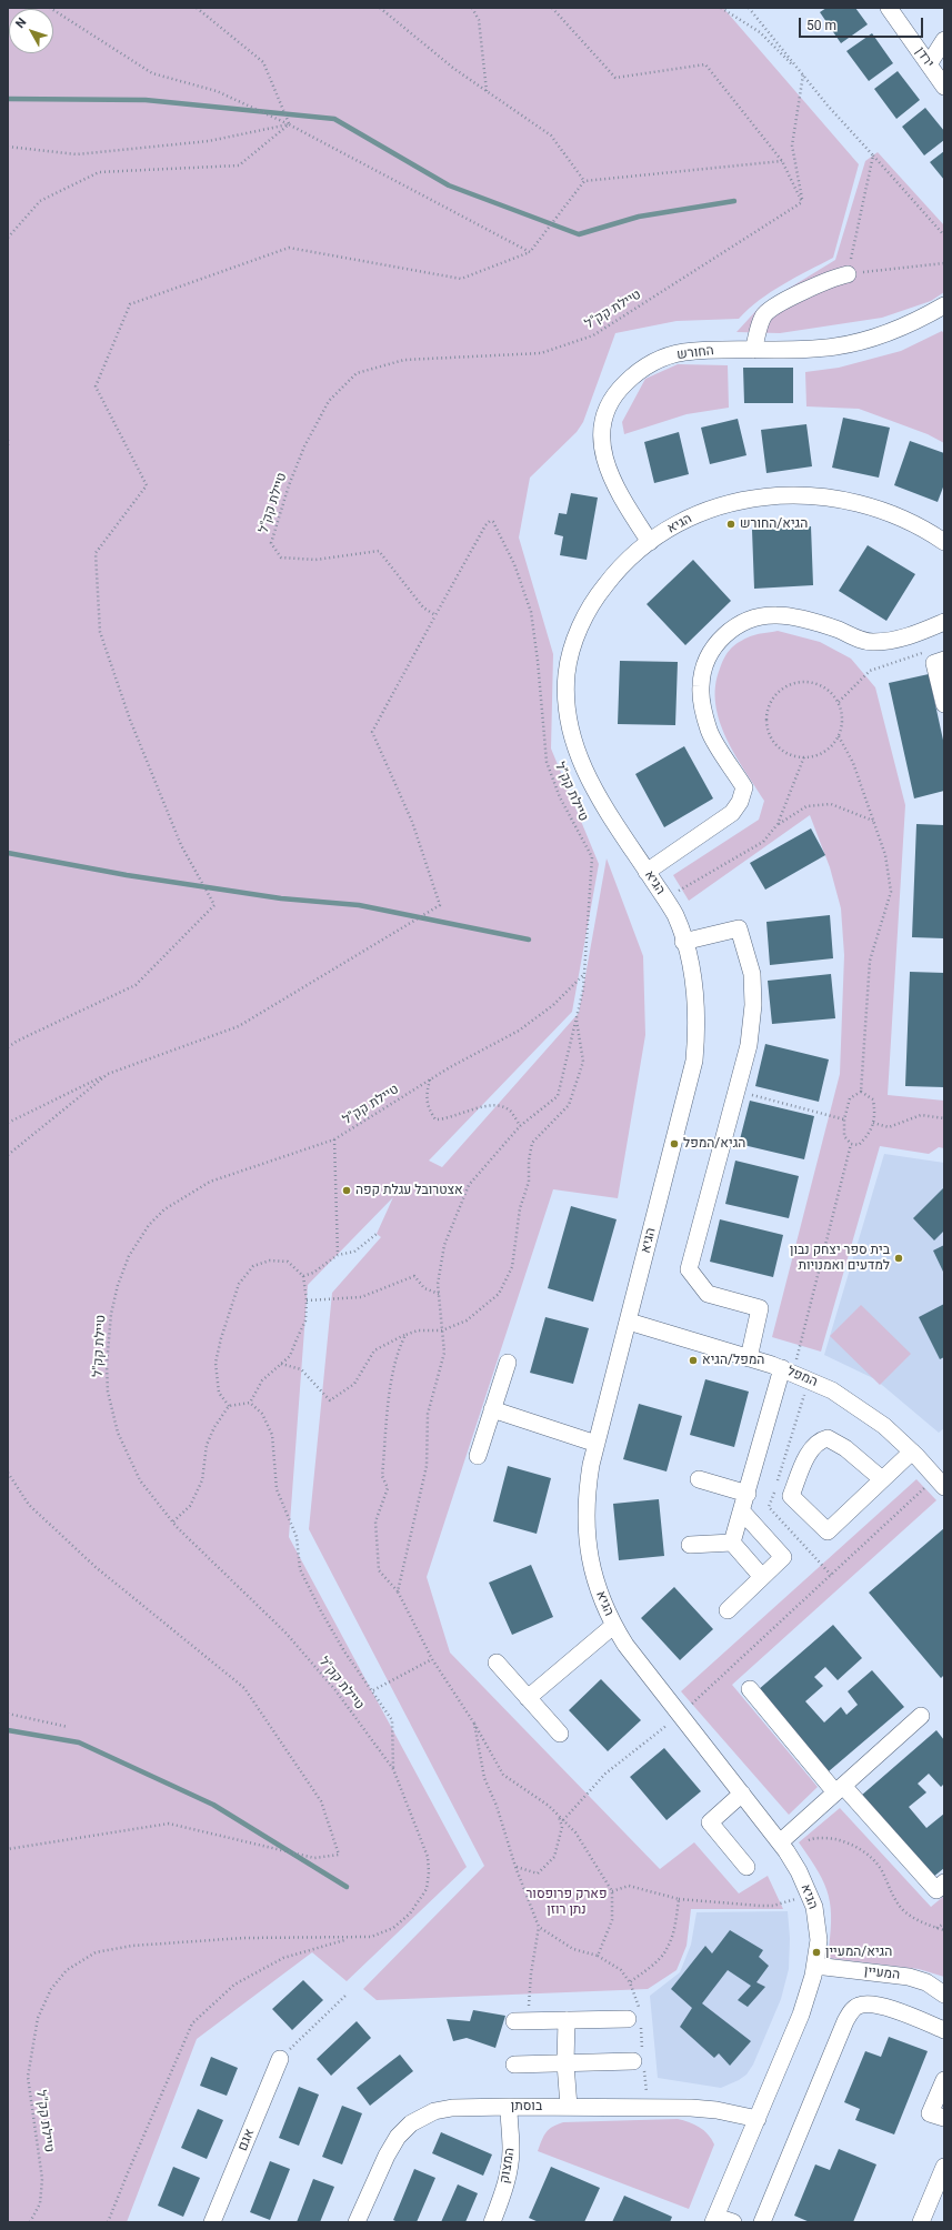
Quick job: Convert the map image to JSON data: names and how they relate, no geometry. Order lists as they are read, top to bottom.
{
  "streets": {
    "street": [
      "ירדן",
      "החורש",
      "הגיא",
      "המפל",
      "המעיין",
      "בוסתן",
      "אגם",
      "המצוק"
    ],
    "path": ["טיילת קק\"ל"]
  },
  "crossings": [
    ["החורש", "הגיא"],
    ["הגיא", "המפל"],
    ["הגיא", "המעיין"],
    ["הגיא", "בוסתן"],
    ["בוסתן", "המצוק"]
  ],
  "parks": ["פארק פרופסור נתן רוזן"],
  "places": [
    "הגיא/החורש",
    "הגיא/המפל",
    "אצטרובל עגלת קפה",
    "בית ספר יצחק נבון למדעים ואמנויות",
    "המפל/הגיא",
    "הגיא/המעיין"
  ],
  "scale_bar": "50 m",
  "north": "top left"
}
